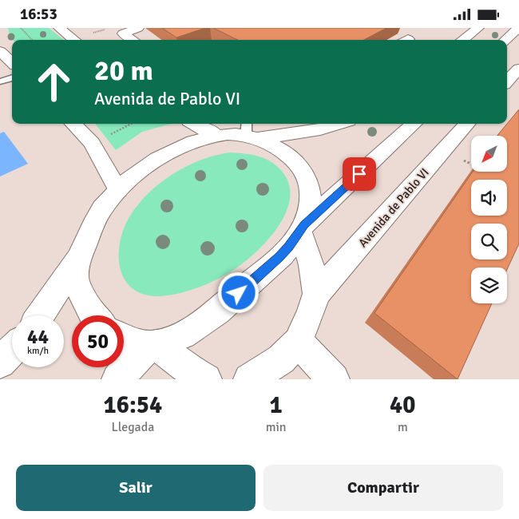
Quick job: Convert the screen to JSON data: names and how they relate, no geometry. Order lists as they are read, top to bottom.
{
  "streets": {
    "main road": ["Avenida de Pablo VI"]
  },
  "north": "bottom left",
  "page": {
    "status": "16:53",
    "turn": ["20 m", "Avenida de Pablo VI"],
    "speed": "44 km/h",
    "limit": "50",
    "eta": [
      "16:54",
      "Llegada",
      "1",
      "min",
      "40",
      "m"
    ],
    "buttons": ["Salir", "Compartir"]
  }
}
